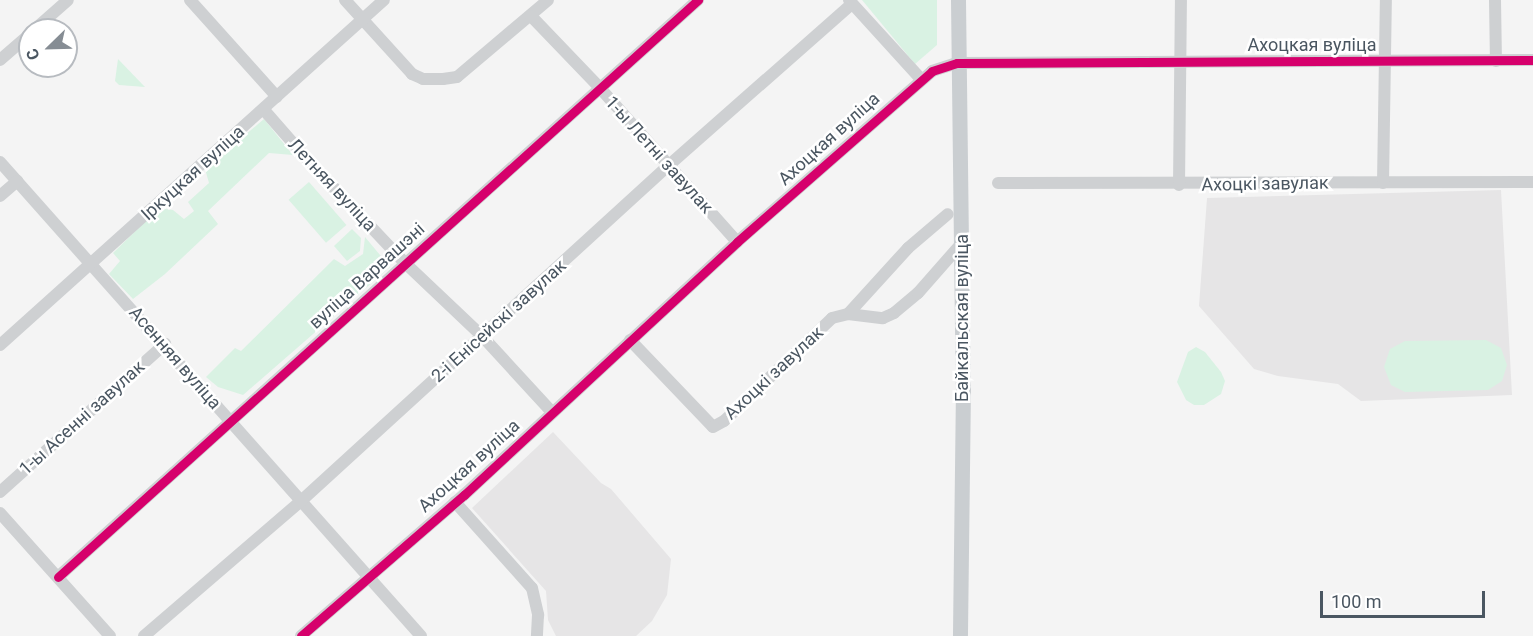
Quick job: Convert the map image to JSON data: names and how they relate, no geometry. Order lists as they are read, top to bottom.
{
  "streets": {
    "main road": ["Байкальская вуліца"],
    "street": [
      "Ахоцкая вуліца",
      "1-ы Летні завулак",
      "Іркуцкая вуліца",
      "Ахоцкі завулак",
      "Летняя вуліца",
      "вуліца Варвашэні",
      "2-і Енісейскі завулак",
      "Асенняя вуліца",
      "1-ы Асенні завулак"
    ]
  },
  "crossings": [
    ["Ахоцкая вуліца", "1-ы Летні завулак"],
    ["Ахоцкая вуліца", "Ахоцкі завулак"],
    ["Ахоцкая вуліца", "Летняя вуліца"],
    ["Ахоцкая вуліца", "Байкальская вуліца"],
    ["Ахоцкая вуліца", "Асенняя вуліца"],
    ["1-ы Летні завулак", "вуліца Варвашэні"],
    ["1-ы Летні завулак", "2-і Енісейскі завулак"],
    ["Іркуцкая вуліца", "Летняя вуліца"],
    ["Іркуцкая вуліца", "Асенняя вуліца"],
    ["Летняя вуліца", "вуліца Варвашэні"],
    ["Летняя вуліца", "2-і Енісейскі завулак"],
    ["вуліца Варвашэні", "Асенняя вуліца"],
    ["2-і Енісейскі завулак", "Асенняя вуліца"],
    ["Асенняя вуліца", "1-ы Асенні завулак"]
  ],
  "scale_bar": "100 m",
  "north": "bottom left"
}
